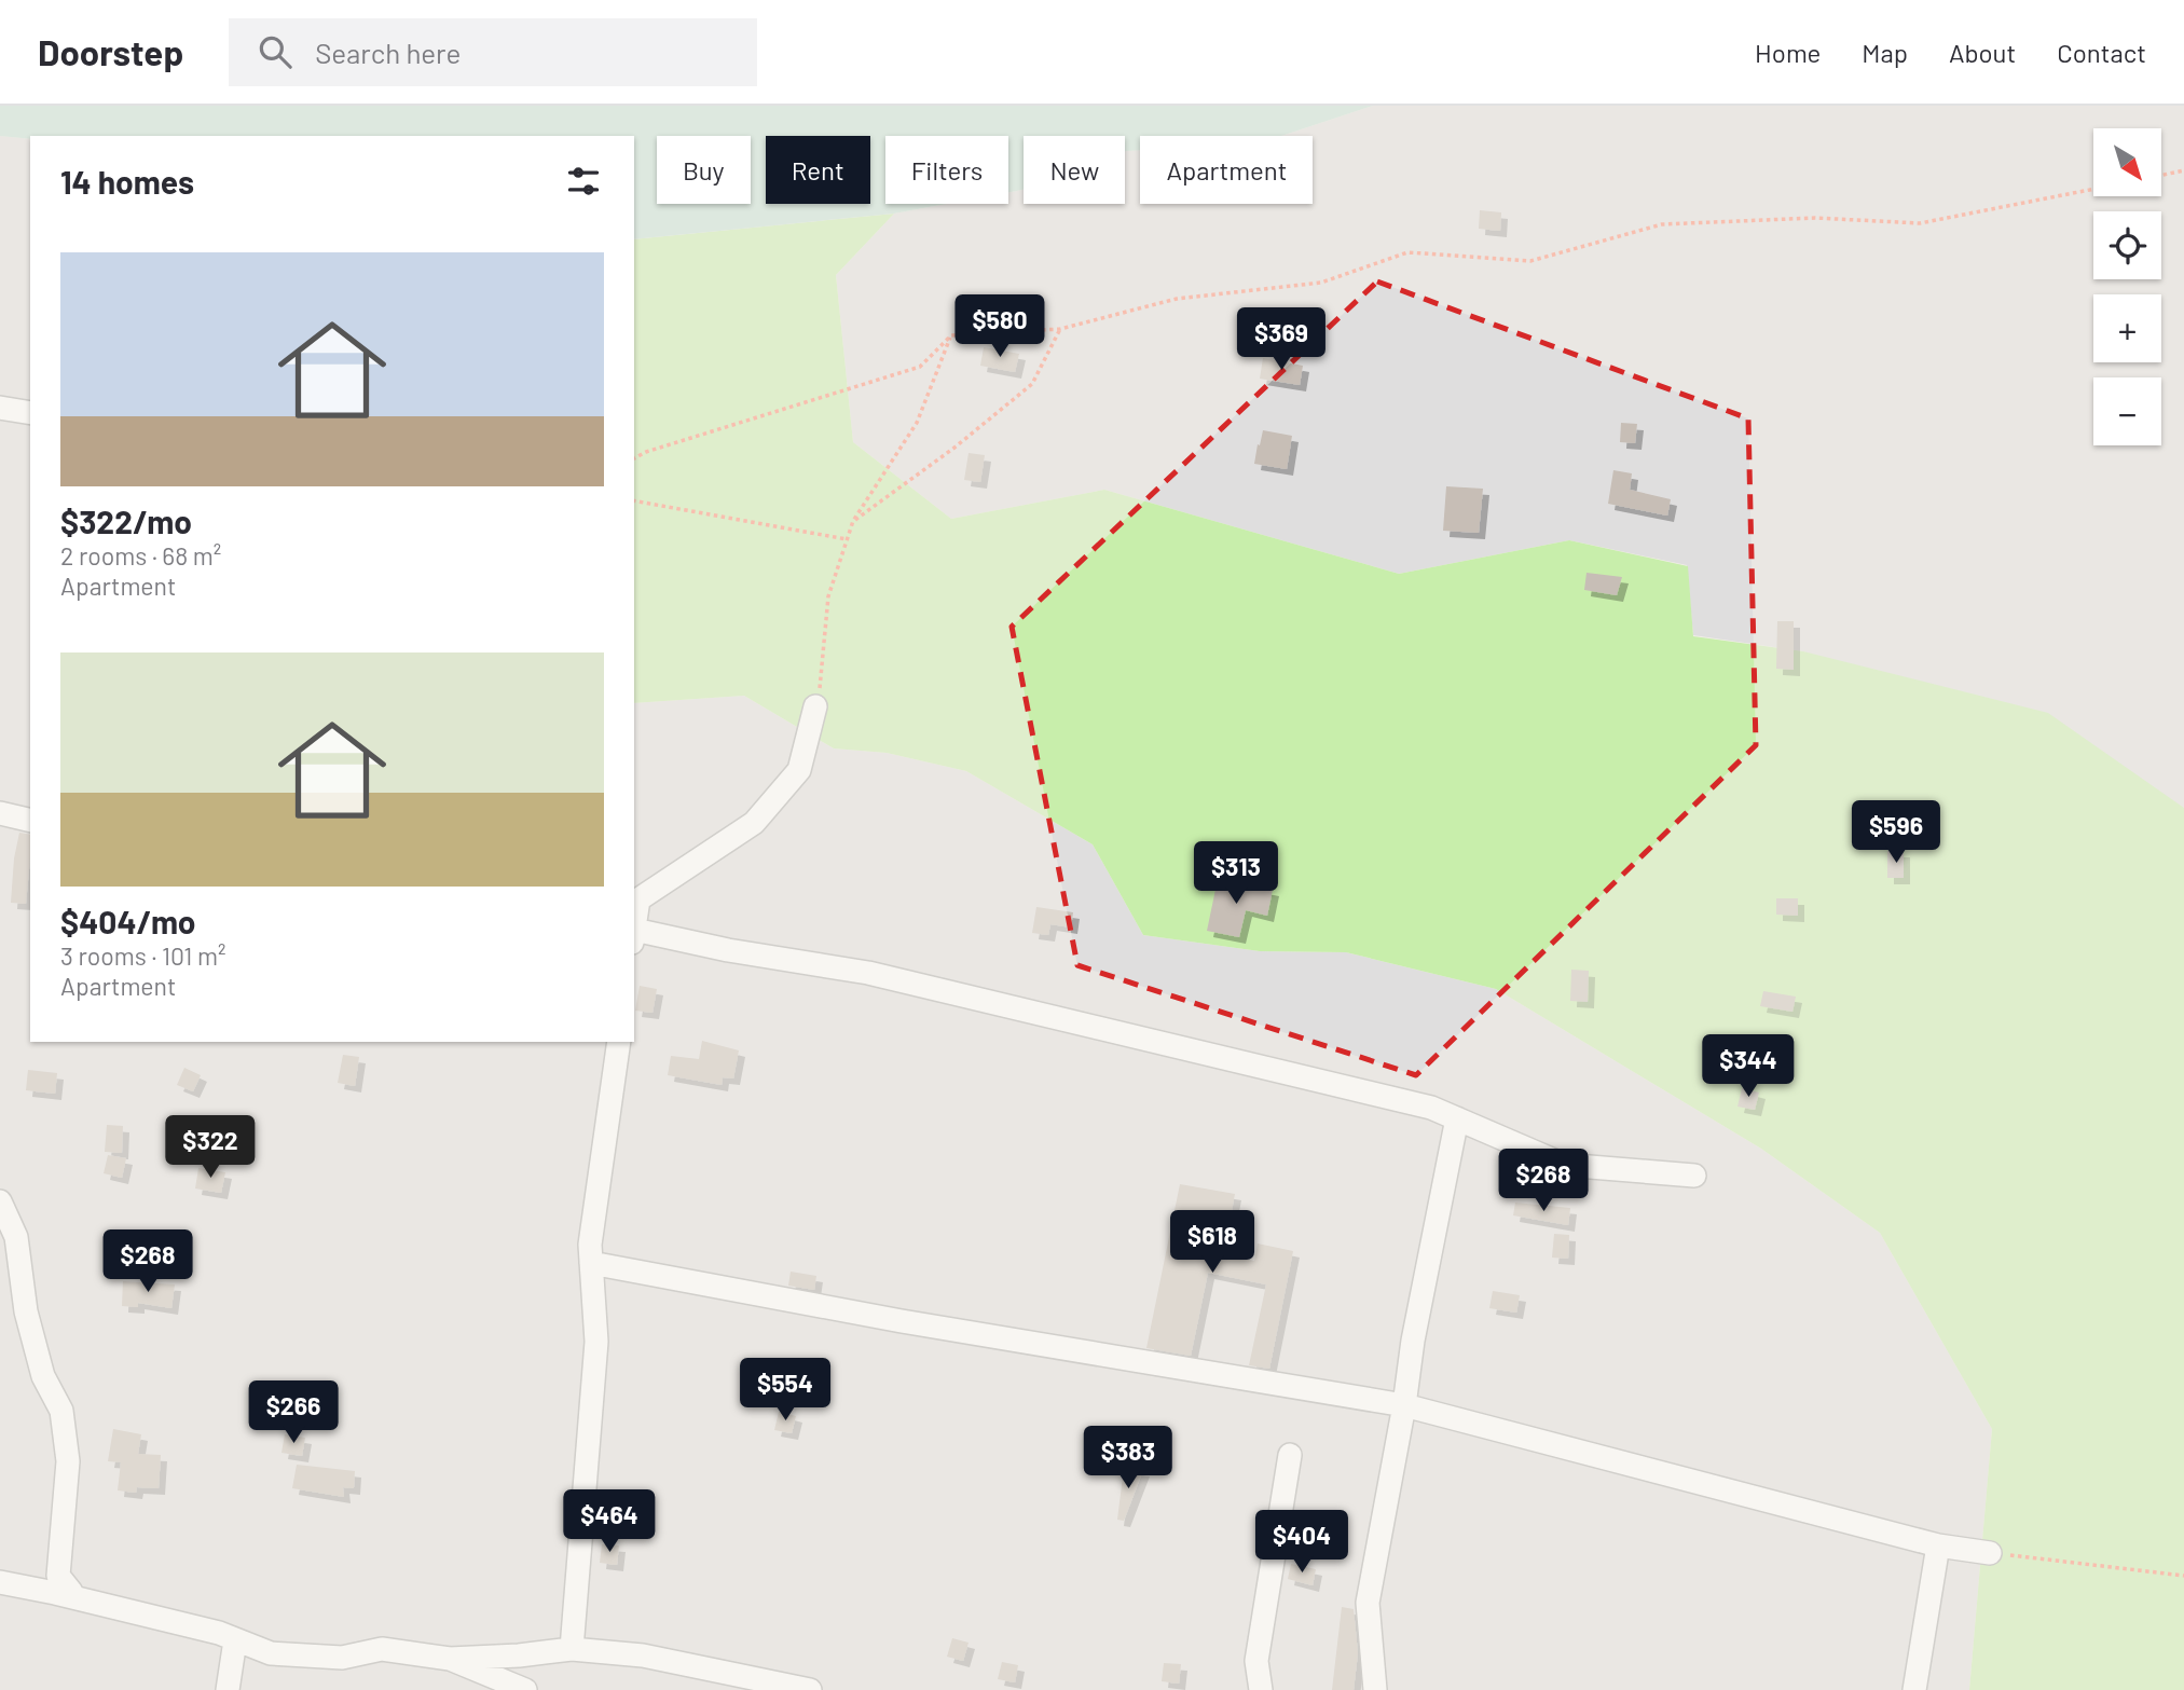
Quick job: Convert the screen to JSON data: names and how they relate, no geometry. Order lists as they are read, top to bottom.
{
  "north": "bottom right",
  "page": {
    "header": "Doorstep",
    "search": "Search here",
    "nav": [
      "Home",
      "Map",
      "About",
      "Contact"
    ],
    "map_buttons": ["+", "−"],
    "chip": [
      "Buy",
      "Rent",
      "Filters",
      "New",
      "Apartment"
    ],
    "heading": "14 homes",
    "list": [
      {
        "name": "$322/mo",
        "note": "2 rooms · 68 m² · Apartment"
      },
      {
        "name": "$404/mo",
        "note": "3 rooms · 101 m² · Apartment"
      }
    ],
    "price": [
      "$580",
      "$369",
      "$596",
      "$313",
      "$344",
      "$322",
      "$268",
      "$618",
      "$268",
      "$554",
      "$266",
      "$383",
      "$464",
      "$404"
    ]
  }
}
